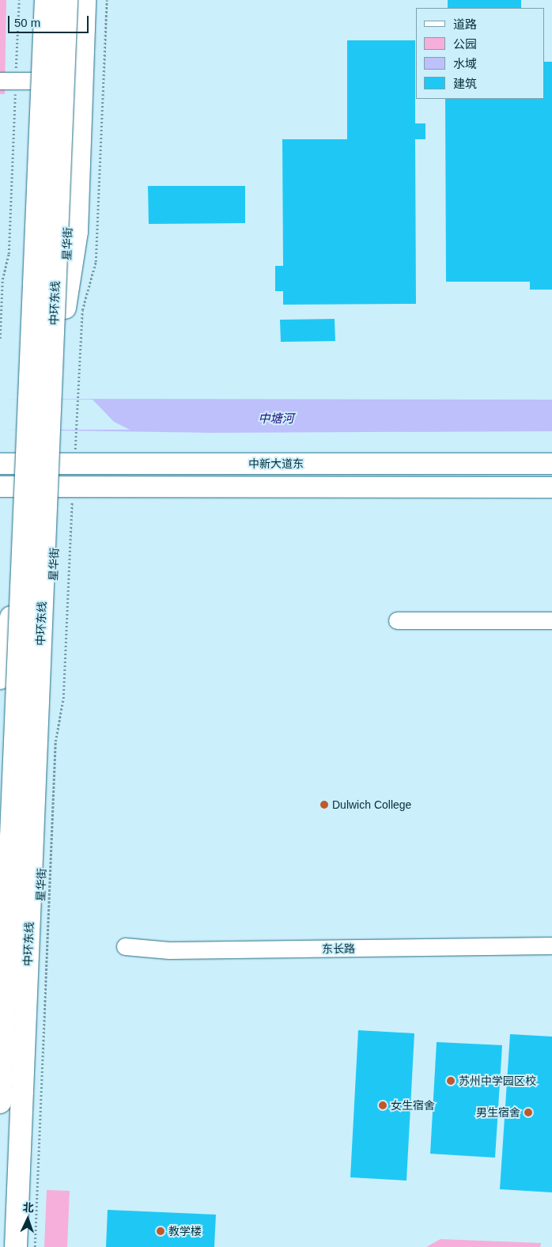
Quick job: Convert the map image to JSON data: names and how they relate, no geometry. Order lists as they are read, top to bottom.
{
  "streets": {
    "highway": ["中环东线"],
    "main road": ["星华街", "中新大道东"],
    "street": ["东长路"]
  },
  "crossings": [
    ["星华街", "中新大道东"]
  ],
  "water": ["中塘河"],
  "places": [
    "Dulwich College",
    "苏州中学园区校",
    "女生宿舍",
    "男生宿舍",
    "教学楼"
  ],
  "legend": [
    "道路",
    "公园",
    "水域",
    "建筑"
  ],
  "scale_bar": "50 m",
  "north": "top"
}
